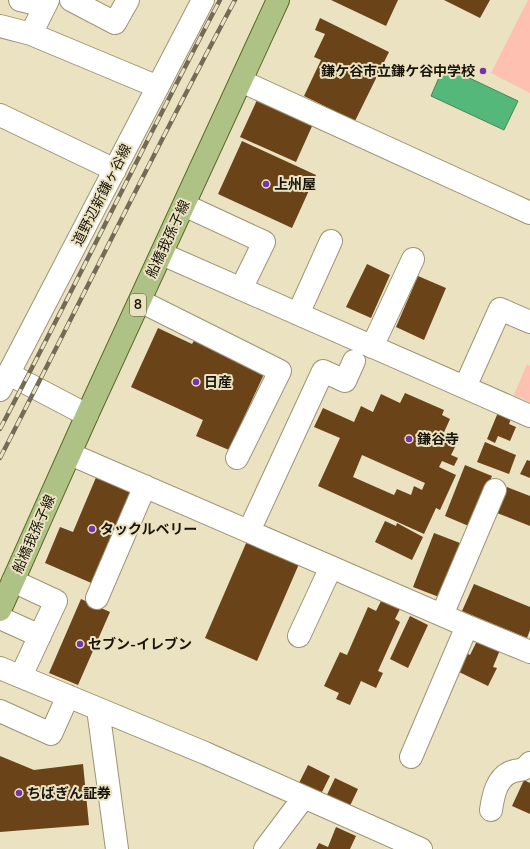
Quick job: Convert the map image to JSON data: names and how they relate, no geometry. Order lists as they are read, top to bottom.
{
  "streets": {
    "main road": ["船橋我孫子線", "8"],
    "street": ["道野辺新鎌ヶ谷線"]
  },
  "places": [
    "鎌ケ谷市立鎌ケ谷中学校",
    "上州屋",
    "日産",
    "鎌谷寺",
    "タックルベリー",
    "セブン-イレブン",
    "ちばぎん証券"
  ]
}
